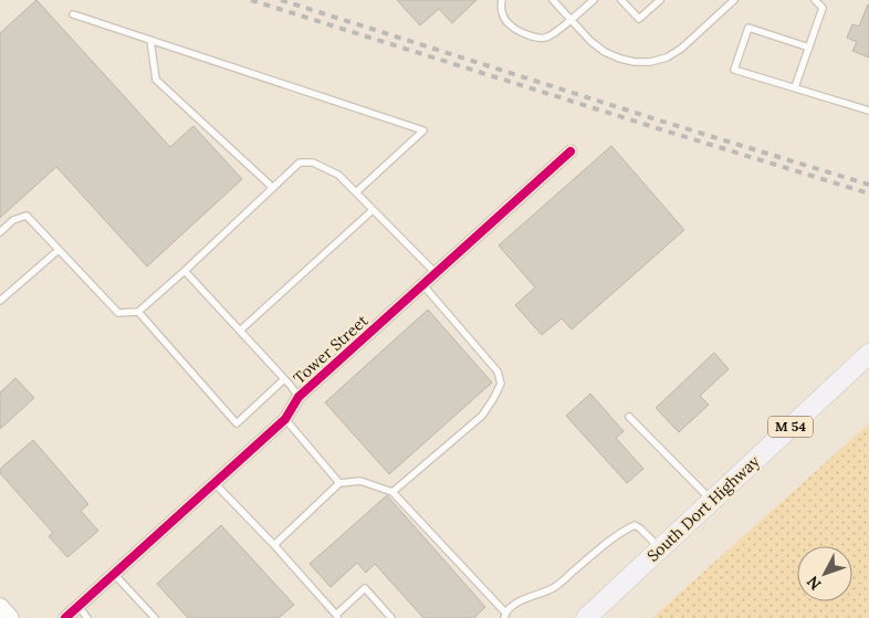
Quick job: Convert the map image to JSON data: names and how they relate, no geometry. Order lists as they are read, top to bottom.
{
  "streets": {
    "main road": ["M 54", "South Dort Highway"],
    "street": ["Tower Street"]
  },
  "north": "bottom left"
}
